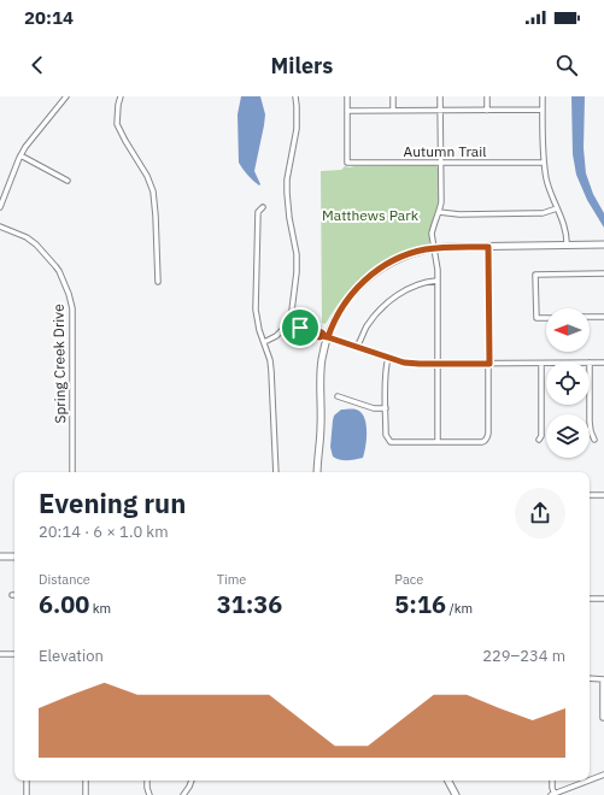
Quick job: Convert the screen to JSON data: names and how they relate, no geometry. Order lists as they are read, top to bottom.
{
  "streets": {
    "street": ["Autumn Trail", "Spring Creek Drive"]
  },
  "parks": ["Matthews Park"],
  "north": "left",
  "page": {
    "status": "20:14",
    "header": "Milers",
    "heading": ["Evening run", "20:14 · 6 × 1.0 km"],
    "stats": [
      ["Distance", "6.00 km"],
      ["Time", "31:36"],
      ["Pace", "5:16 /km"]
    ],
    "chart": ["Elevation", "229–234 m"]
  }
}
